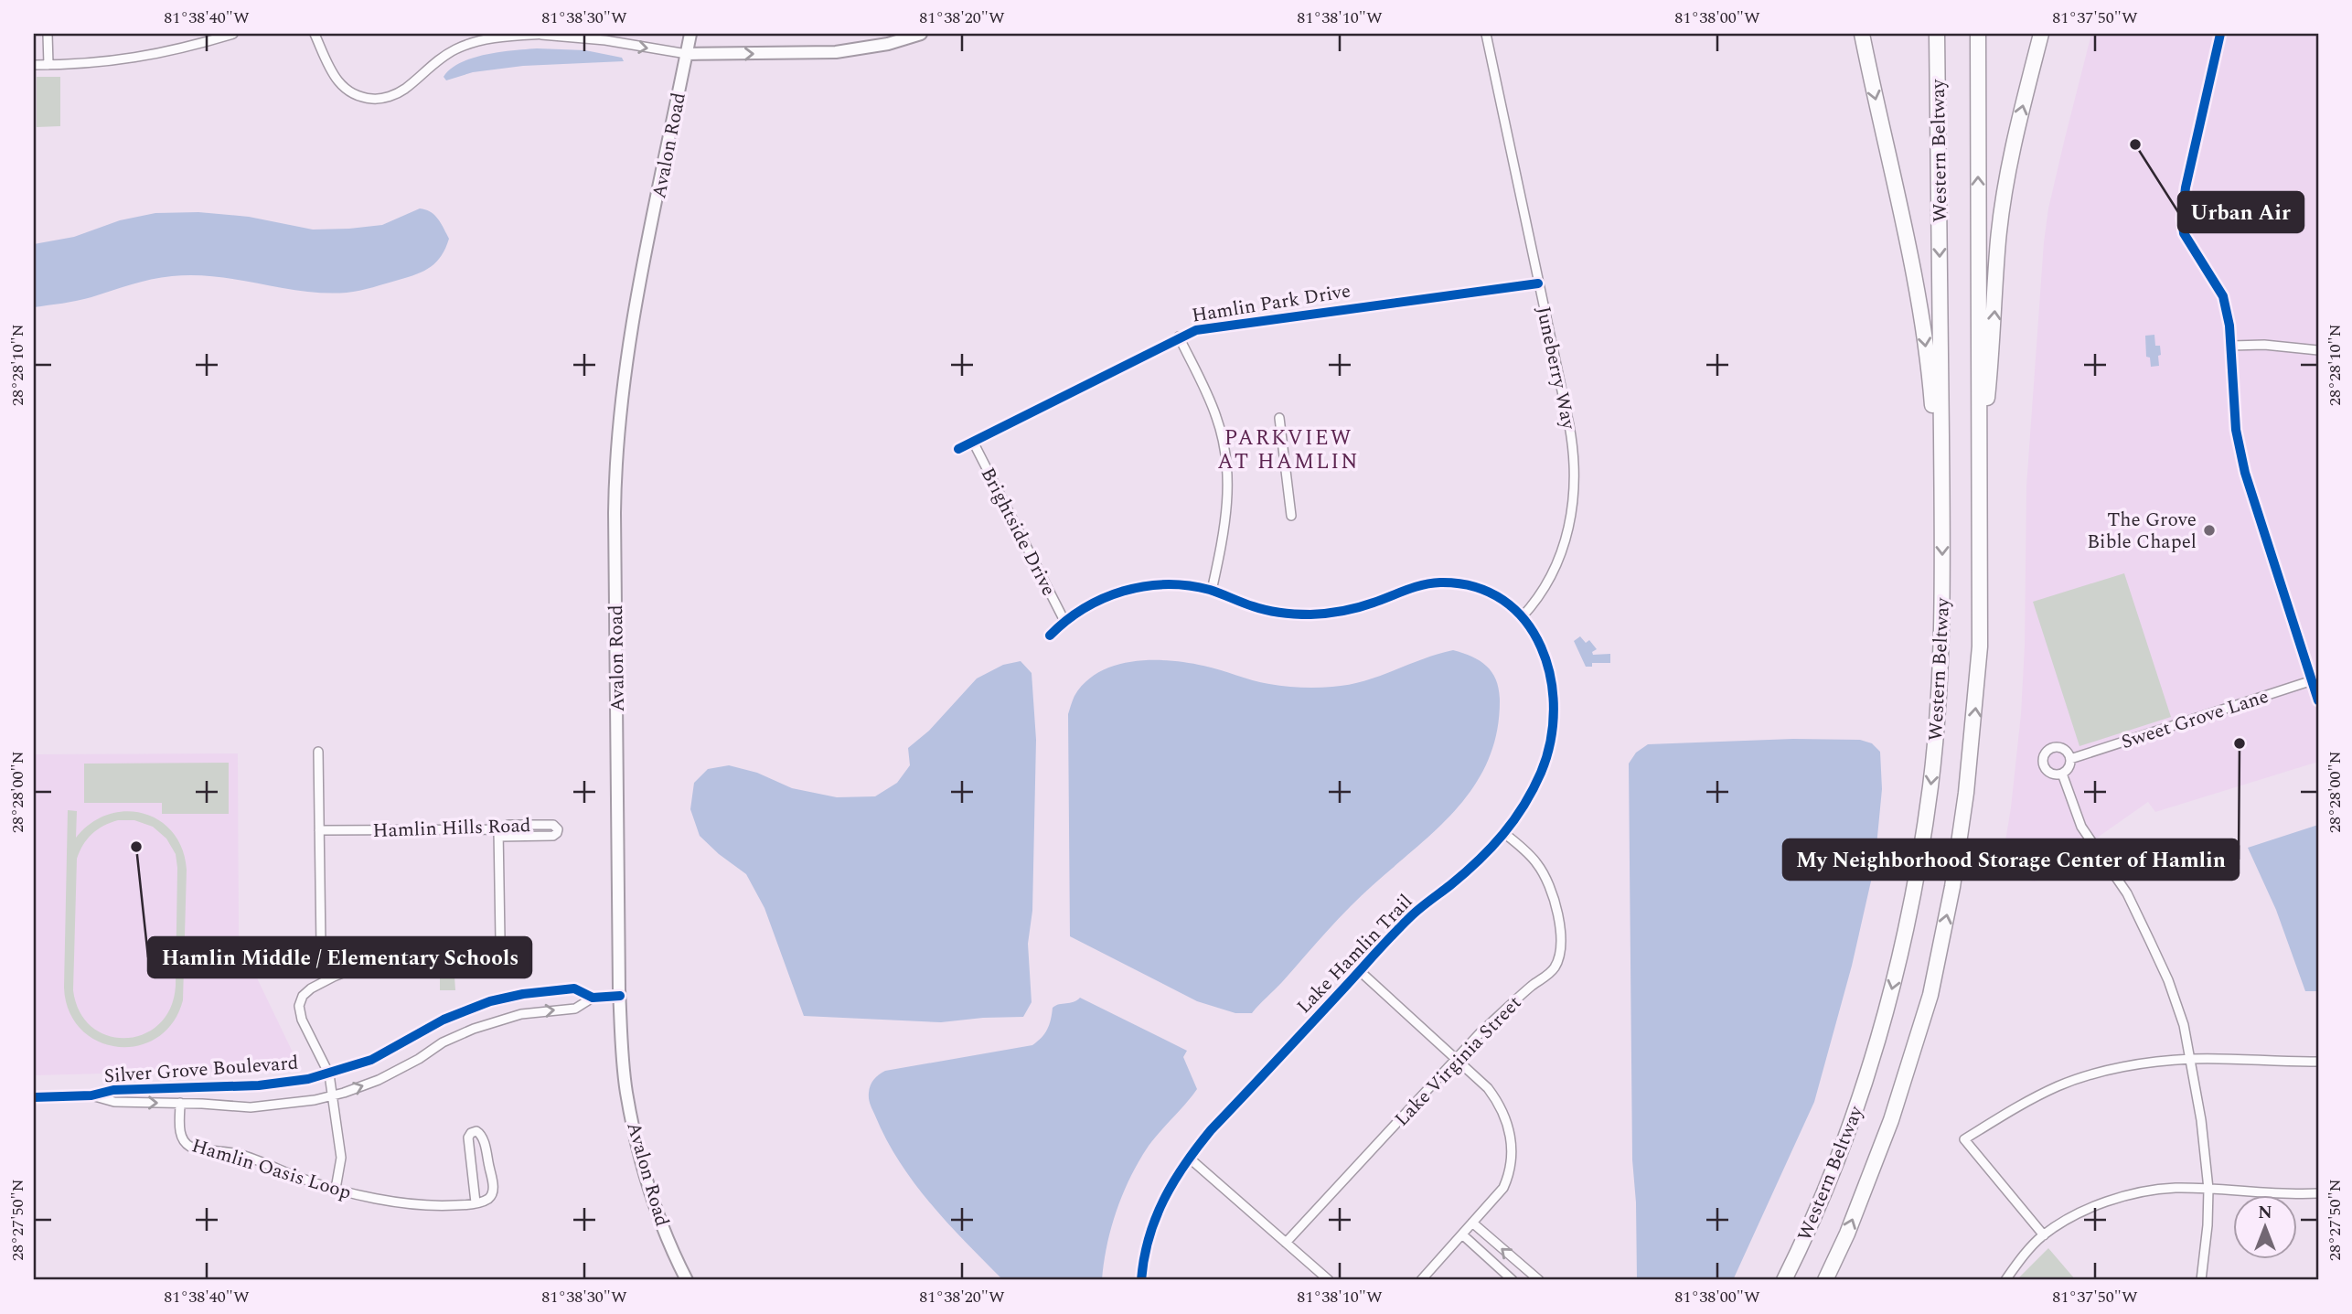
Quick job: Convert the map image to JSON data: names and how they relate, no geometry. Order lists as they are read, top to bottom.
{
  "streets": {
    "highway": ["Western Beltway"],
    "main road": ["Avalon Road"],
    "street": [
      "Hamlin Park Drive",
      "Juneberry Way",
      "Brightside Drive",
      "Sweet Grove Lane",
      "Hamlin Hills Road",
      "Lake Hamlin Trail",
      "Lake Virginia Street",
      "Silver Grove Boulevard",
      "Hamlin Oasis Loop"
    ]
  },
  "crossings": [
    ["Avalon Road", "Silver Grove Boulevard"],
    ["Hamlin Park Drive", "Juneberry Way"],
    ["Hamlin Park Drive", "Brightside Drive"],
    ["Juneberry Way", "Lake Hamlin Trail"],
    ["Brightside Drive", "Lake Hamlin Trail"],
    ["Lake Hamlin Trail", "Lake Virginia Street"],
    ["Silver Grove Boulevard", "Hamlin Oasis Loop"]
  ],
  "districts": ["PARKVIEW AT HAMLIN"],
  "places": [
    "Urban Air",
    "The Grove Bible Chapel",
    "My Neighborhood Storage Center of Hamlin",
    "Hamlin Middle / Elementary Schools"
  ],
  "north": "top",
  "coordinates": [
    "81°38'40\"W",
    "81°38'30\"W",
    "81°38'20\"W",
    "81°38'10\"W",
    "81°38'00\"W",
    "81°37'50\"W",
    "28°28'10\"N",
    "28°28'00\"N",
    "28°27'50\"N"
  ]
}
